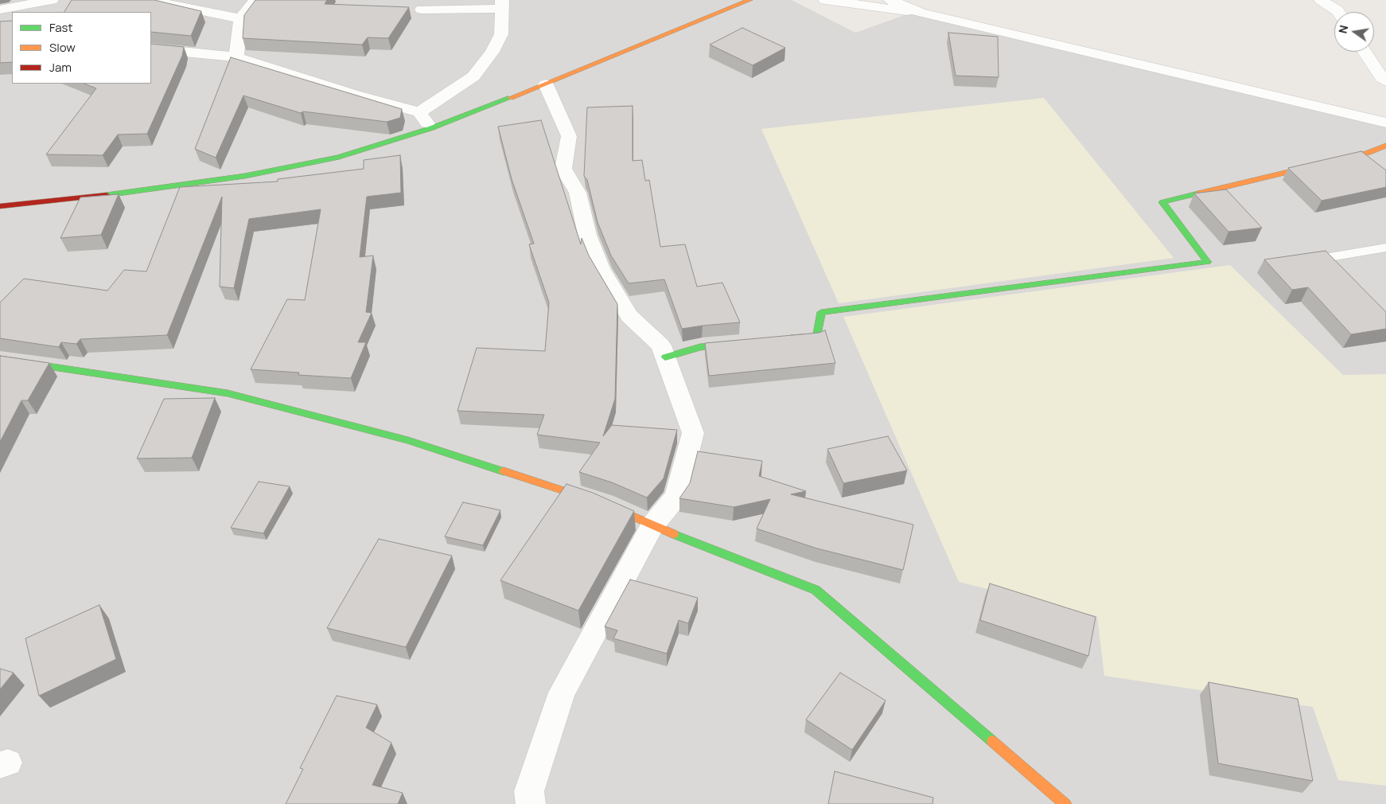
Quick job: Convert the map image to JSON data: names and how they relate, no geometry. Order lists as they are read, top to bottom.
{
  "legend": ["Fast", "Slow", "Jam"],
  "north": "left"
}
